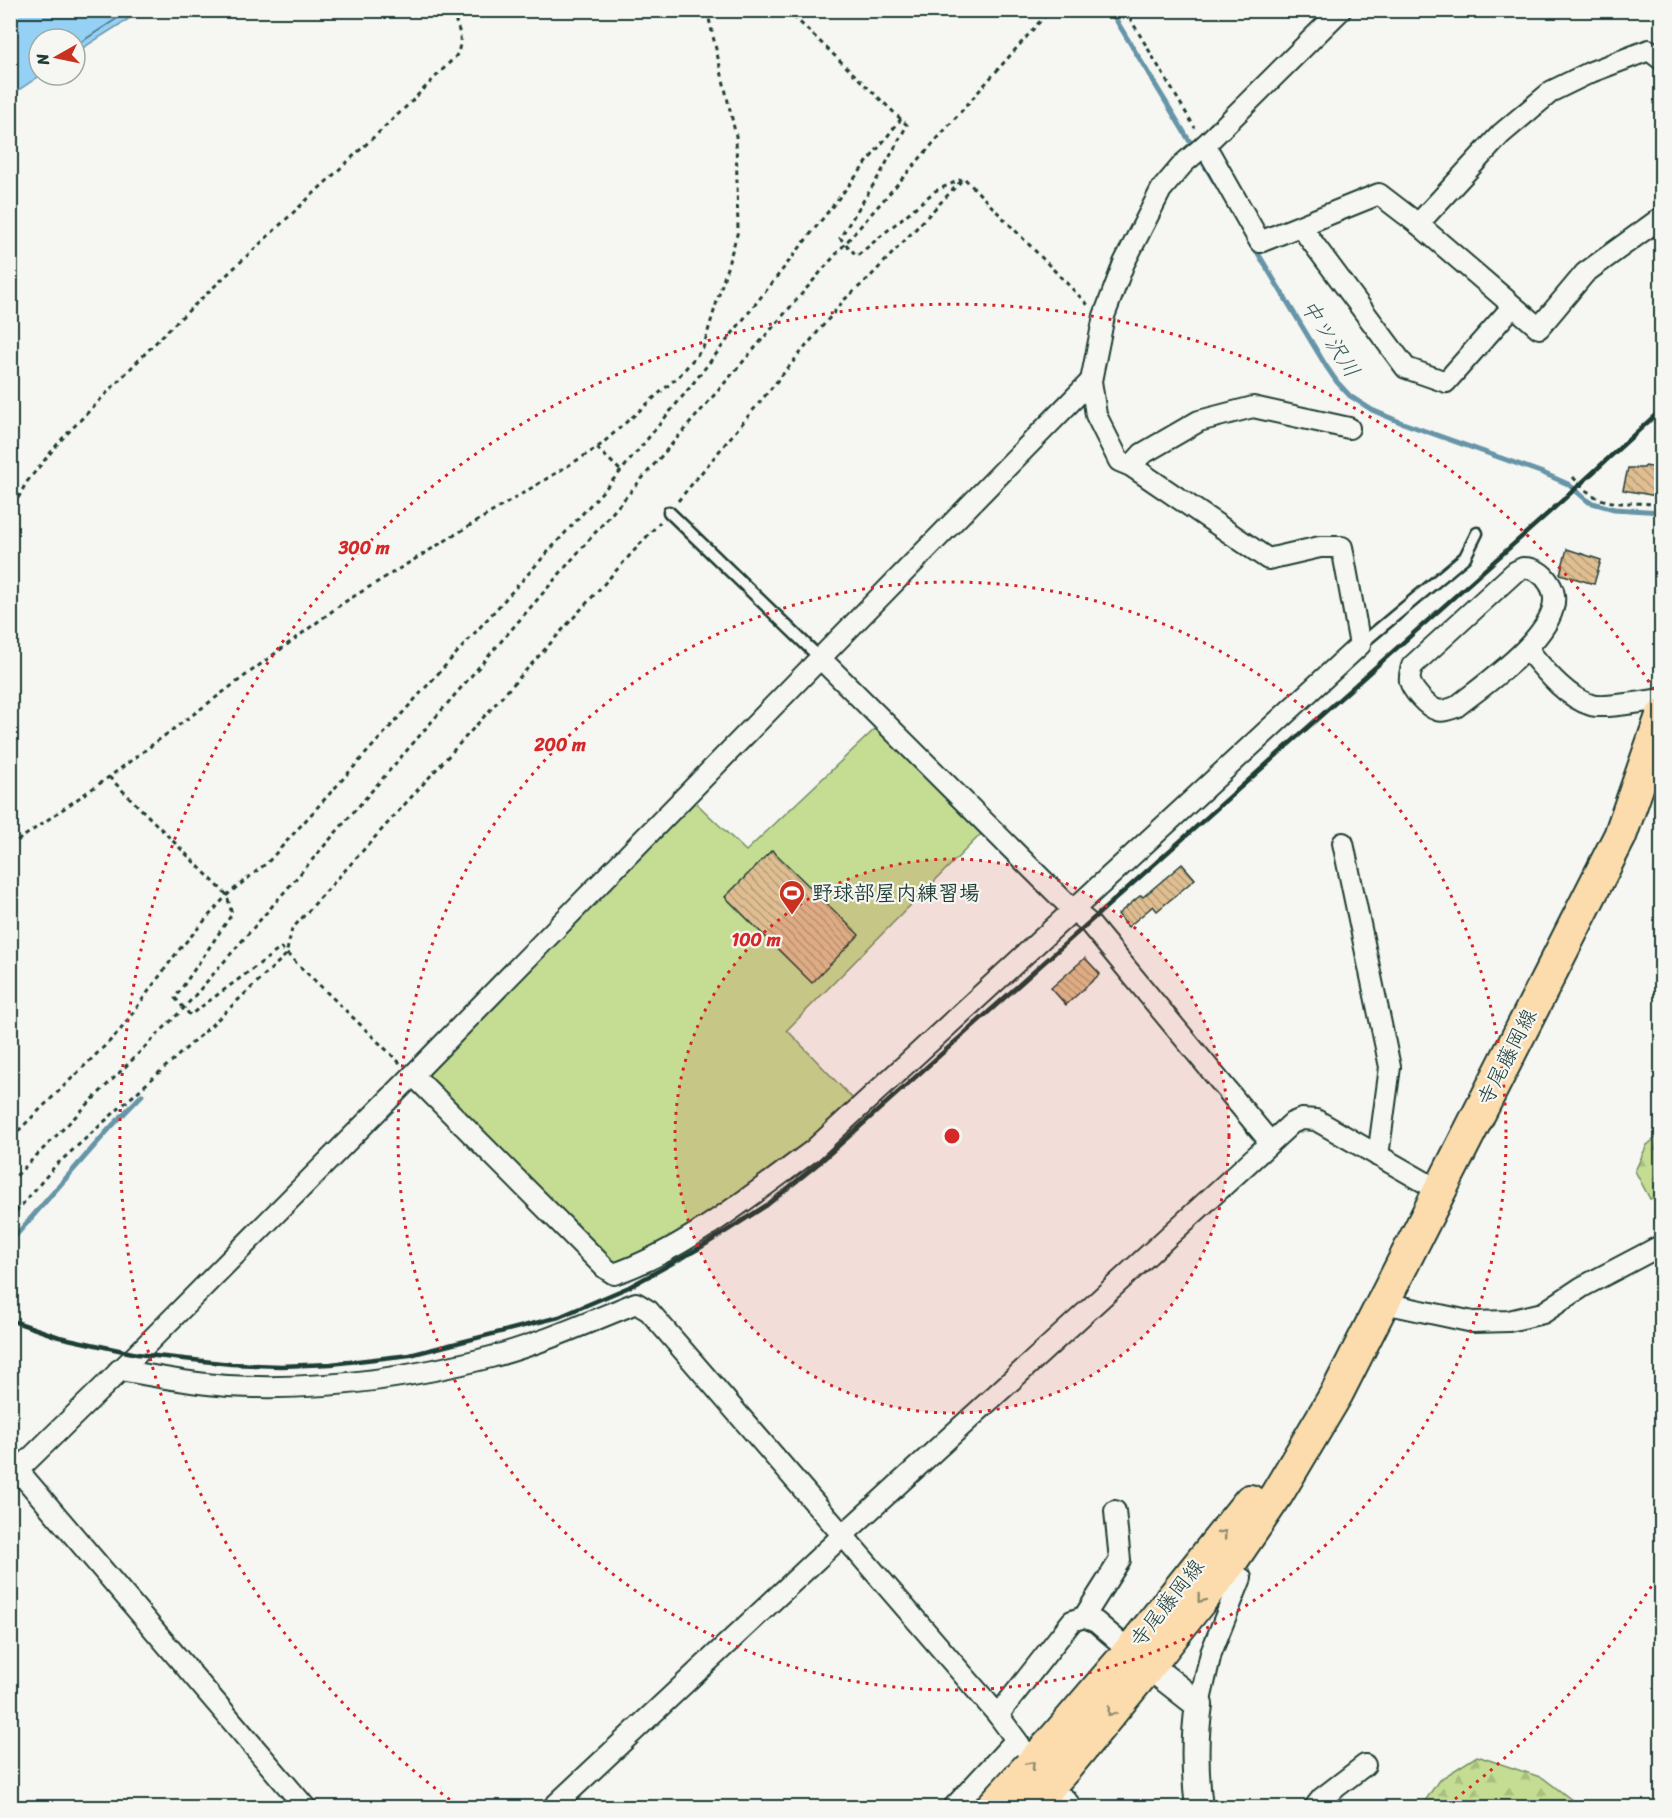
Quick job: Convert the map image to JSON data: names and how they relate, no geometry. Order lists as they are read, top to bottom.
{
  "streets": {
    "main road": ["寺尾藤岡線"]
  },
  "water": ["中ツ沢川"],
  "places": {
    "sports": ["野球部屋内練習場"]
  },
  "north": "left",
  "rings": ["300 m", "200 m", "100 m"]
}
